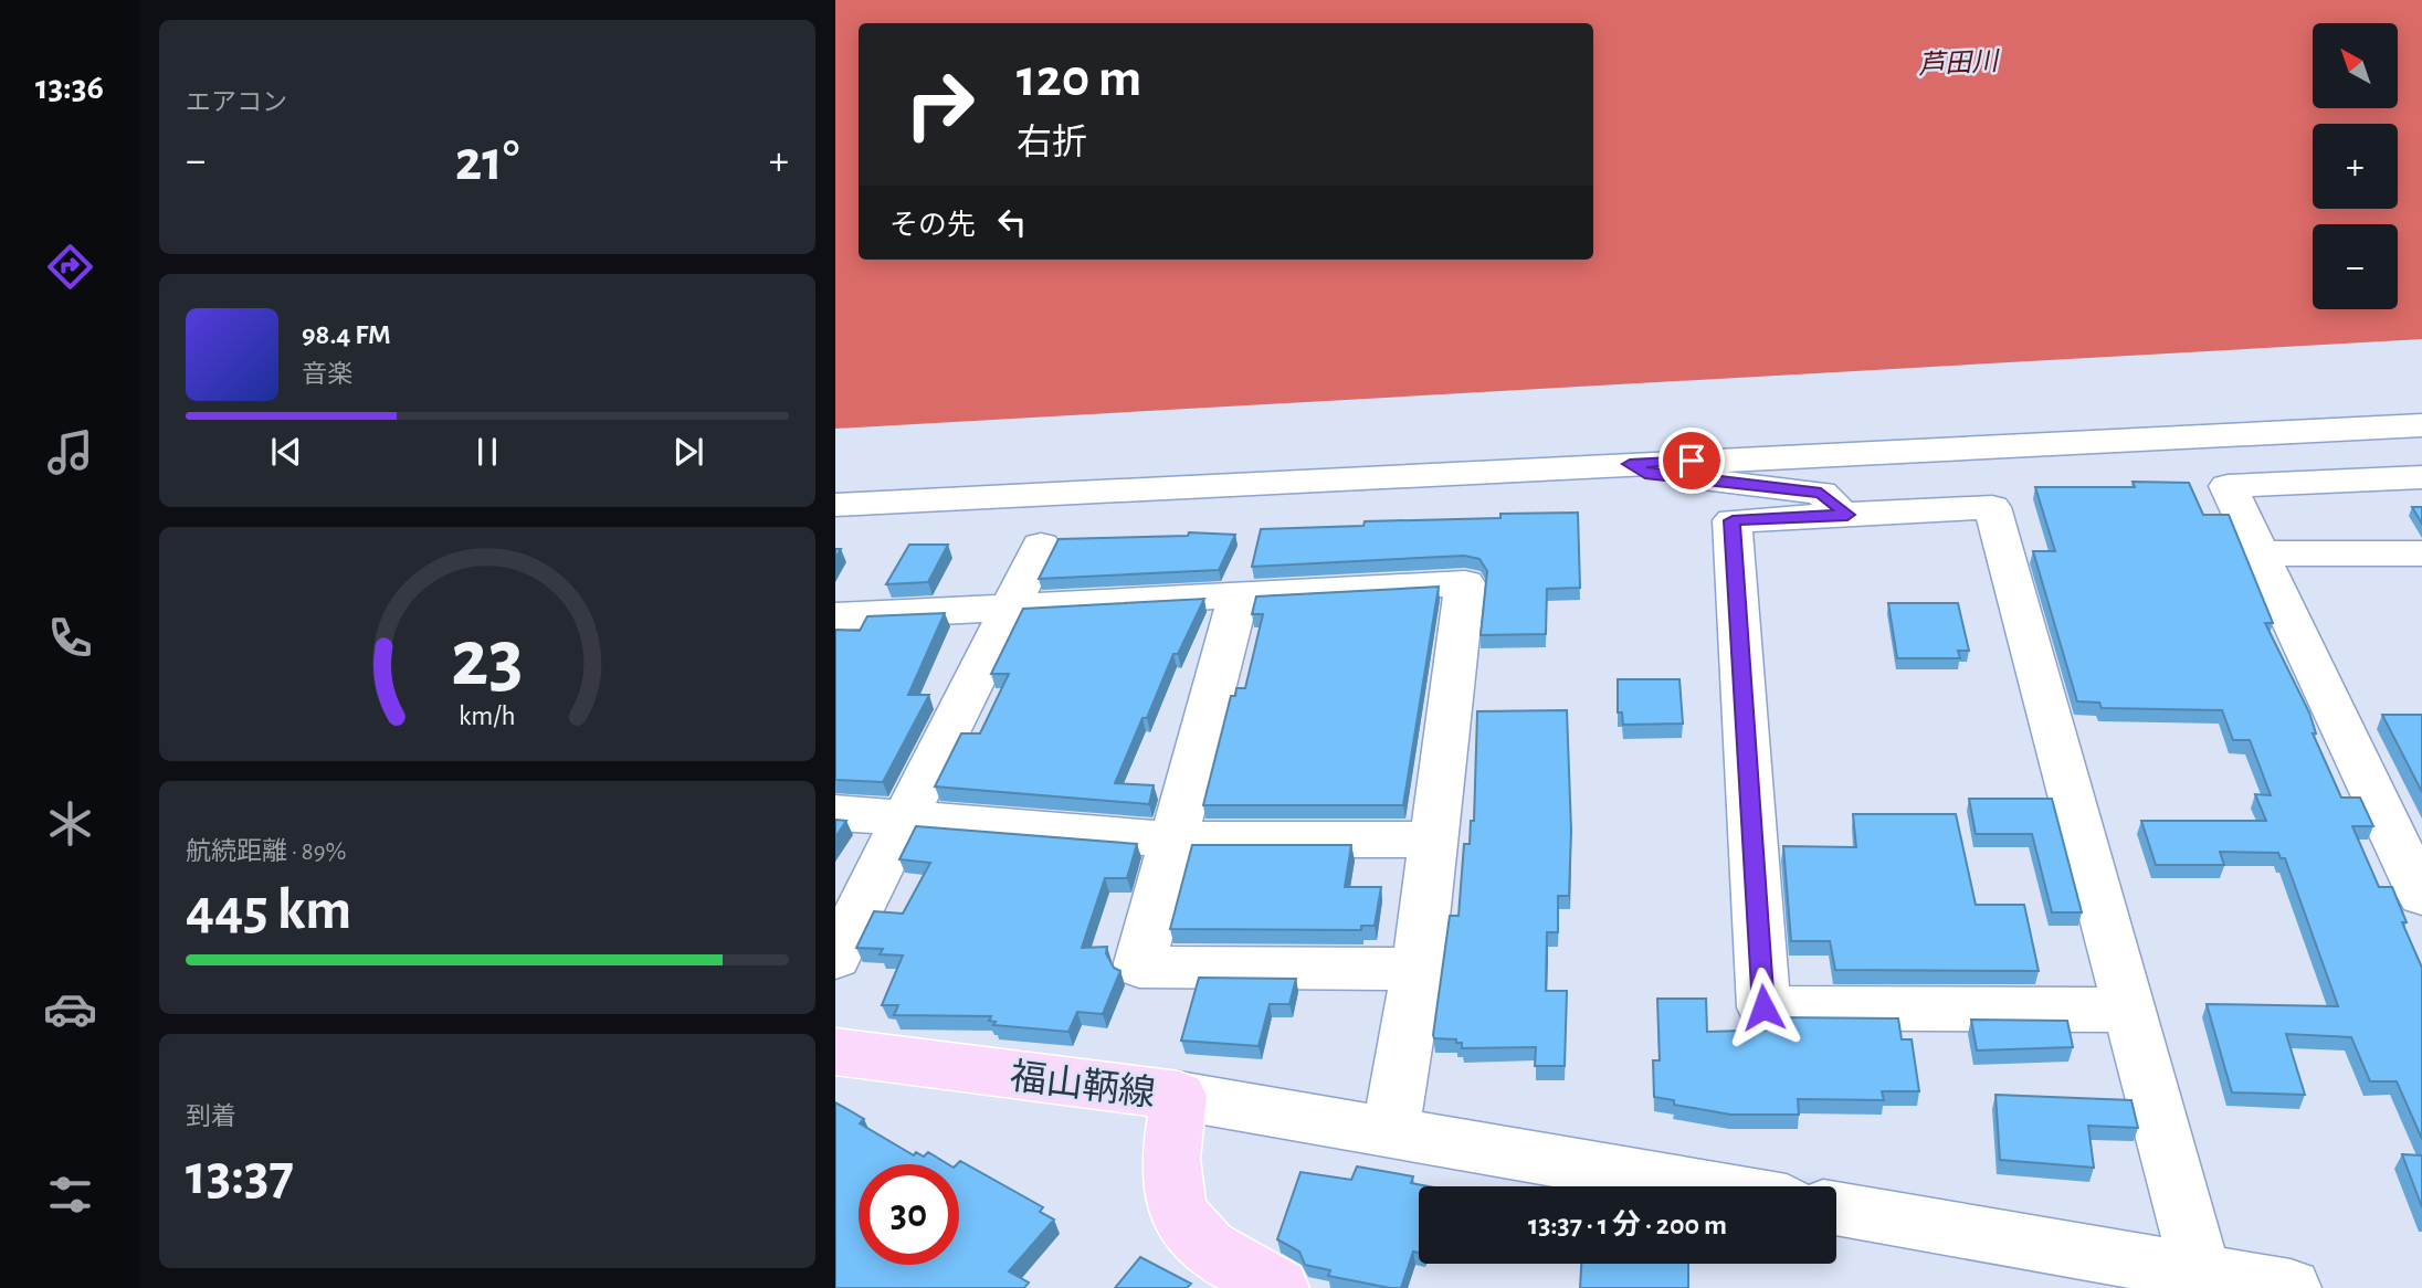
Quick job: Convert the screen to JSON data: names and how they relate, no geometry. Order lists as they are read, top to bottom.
{
  "streets": {
    "main road": ["福山鞆線"]
  },
  "water": ["芦田川"],
  "north": "top left",
  "page": {
    "tabs": "13:36",
    "tile": [
      "エアコン",
      ["航続距離 · 89%", "445 km"],
      ["到着", "13:37"]
    ],
    "map_buttons": ["+", "−"],
    "turn": ["120 m", "右折"],
    "heat": ["−", "21°", "+"],
    "then": "その先",
    "song": ["98.4 FM", "音楽"],
    "limit": "30",
    "trip": "13:37 · 1 分 · 200 m",
    "gauge": ["23", "km/h"]
  }
}
